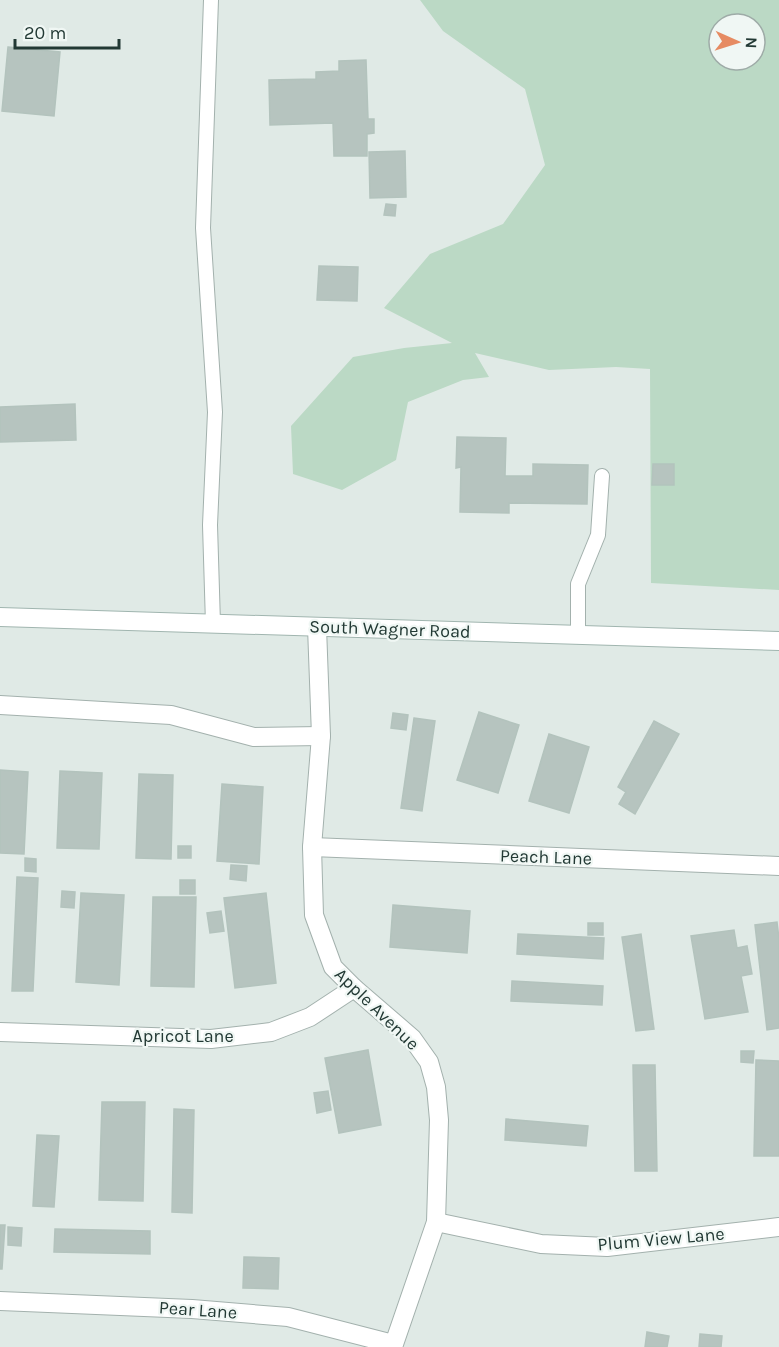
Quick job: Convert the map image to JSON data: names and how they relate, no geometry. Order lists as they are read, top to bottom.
{
  "streets": {
    "street": [
      "South Wagner Road",
      "Peach Lane",
      "Apple Avenue",
      "Apricot Lane",
      "Plum View Lane",
      "Pear Lane"
    ]
  },
  "crossings": [
    ["South Wagner Road", "Apple Avenue"],
    ["Peach Lane", "Apple Avenue"],
    ["Apple Avenue", "Apricot Lane"],
    ["Apple Avenue", "Plum View Lane"],
    ["Apple Avenue", "Pear Lane"]
  ],
  "scale_bar": "20 m",
  "north": "right"
}
